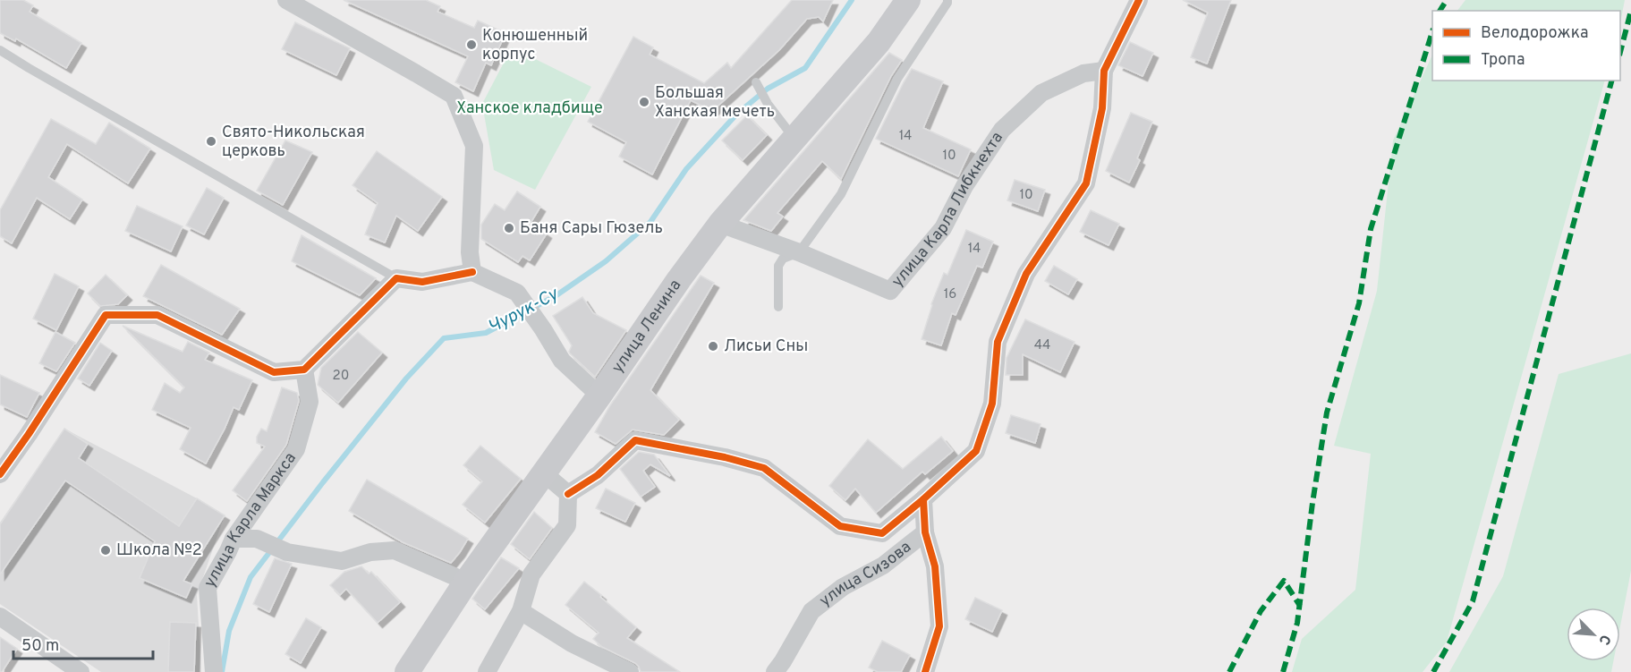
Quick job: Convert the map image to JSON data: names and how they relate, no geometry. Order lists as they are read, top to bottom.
{
  "streets": {
    "main road": ["улица Ленина"],
    "street": ["улица Карла Либкнехта", "улица Карла Маркса", "улица Сизова"]
  },
  "crossings": [
    ["улица Карла Либкнехта", "улица Ленина"]
  ],
  "water": ["Чурук-Су"],
  "parks": ["Ханское кладбище"],
  "places": [
    "Конюшенный корпус",
    "Большая Ханская мечеть",
    "Свято-Никольская церковь",
    "Баня Сары Гюзель",
    "Лисьи Сны",
    "Школа №2"
  ],
  "house_numbers": [
    "14",
    "10",
    "10",
    "14",
    "16",
    "44",
    "20"
  ],
  "legend": ["Велодорожка", "Тропа"],
  "scale_bar": "50 m",
  "north": "bottom right"
}
